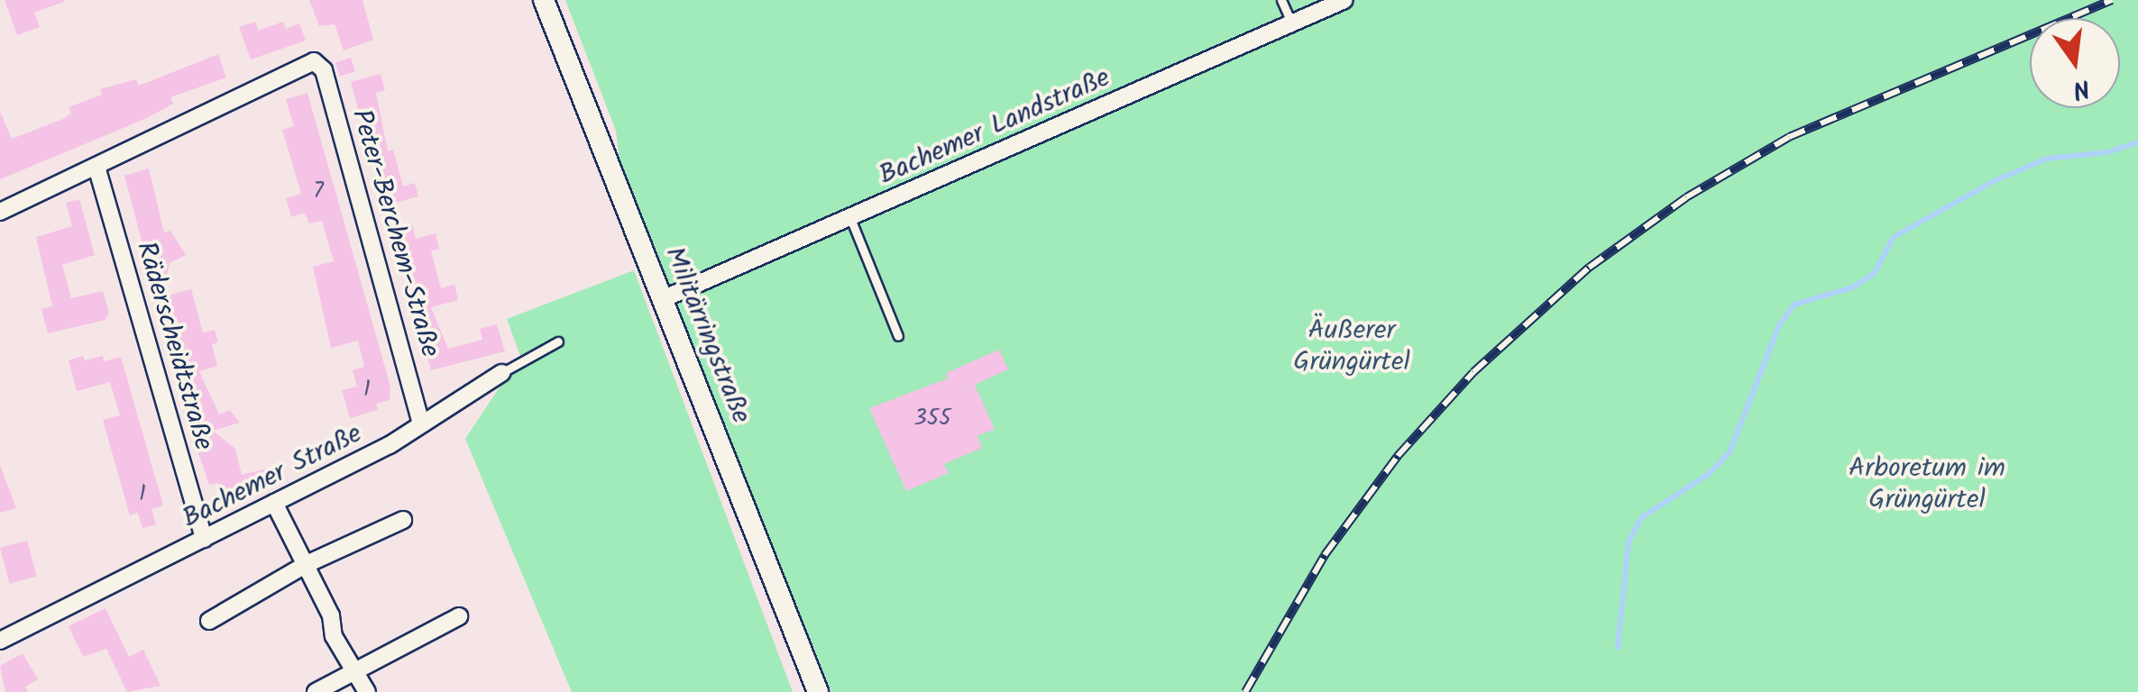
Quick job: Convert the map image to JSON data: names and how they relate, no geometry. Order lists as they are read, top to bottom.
{
  "streets": {
    "main road": ["Militärringstraße"],
    "street": [
      "Bachemer Landstraße",
      "Peter-Berchem-Straße",
      "Räderscheidtstraße",
      "Bachemer Straße"
    ]
  },
  "crossings": [
    ["Bachemer Landstraße", "Militärringstraße"],
    ["Peter-Berchem-Straße", "Räderscheidtstraße"],
    ["Peter-Berchem-Straße", "Bachemer Straße"],
    ["Räderscheidtstraße", "Bachemer Straße"]
  ],
  "parks": ["Äußerer Grüngürtel", "Arboretum im Grüngürtel"],
  "house_numbers": [
    "7",
    "1",
    "355",
    "1"
  ],
  "north": "bottom"
}
